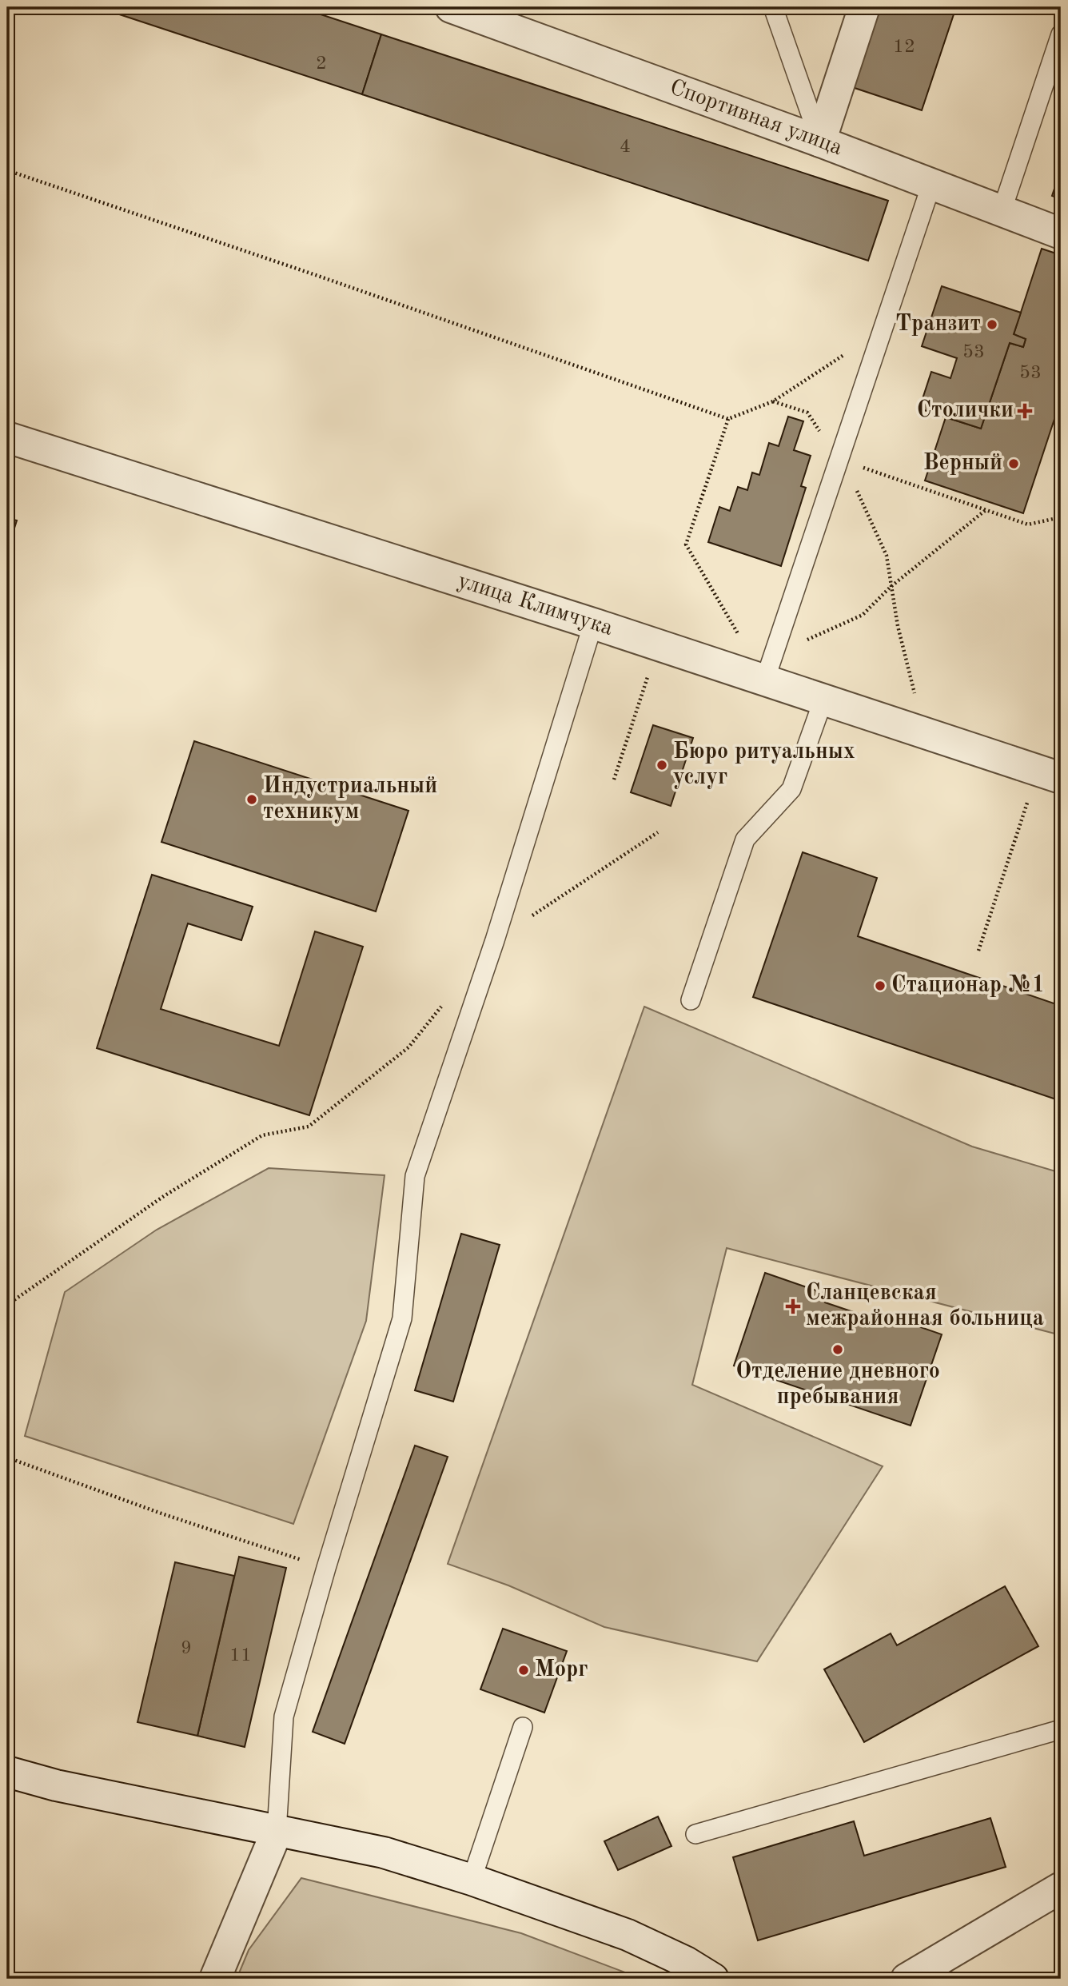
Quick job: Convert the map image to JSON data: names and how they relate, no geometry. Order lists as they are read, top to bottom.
{
  "streets": {
    "street": ["Спортивная улица", "улица Климчука"]
  },
  "places": {
    "other": [
      "Транзит",
      "Верный",
      "Бюро ритуальных услуг",
      "Индустриальный техникум",
      "Стационар №1",
      "Отделение дневного пребывания",
      "Морг"
    ],
    "health": ["Столички", "Сланцевская межрайонная больница"]
  },
  "house_numbers": [
    "12",
    "2",
    "4",
    "53",
    "53",
    "9",
    "11"
  ]
}
